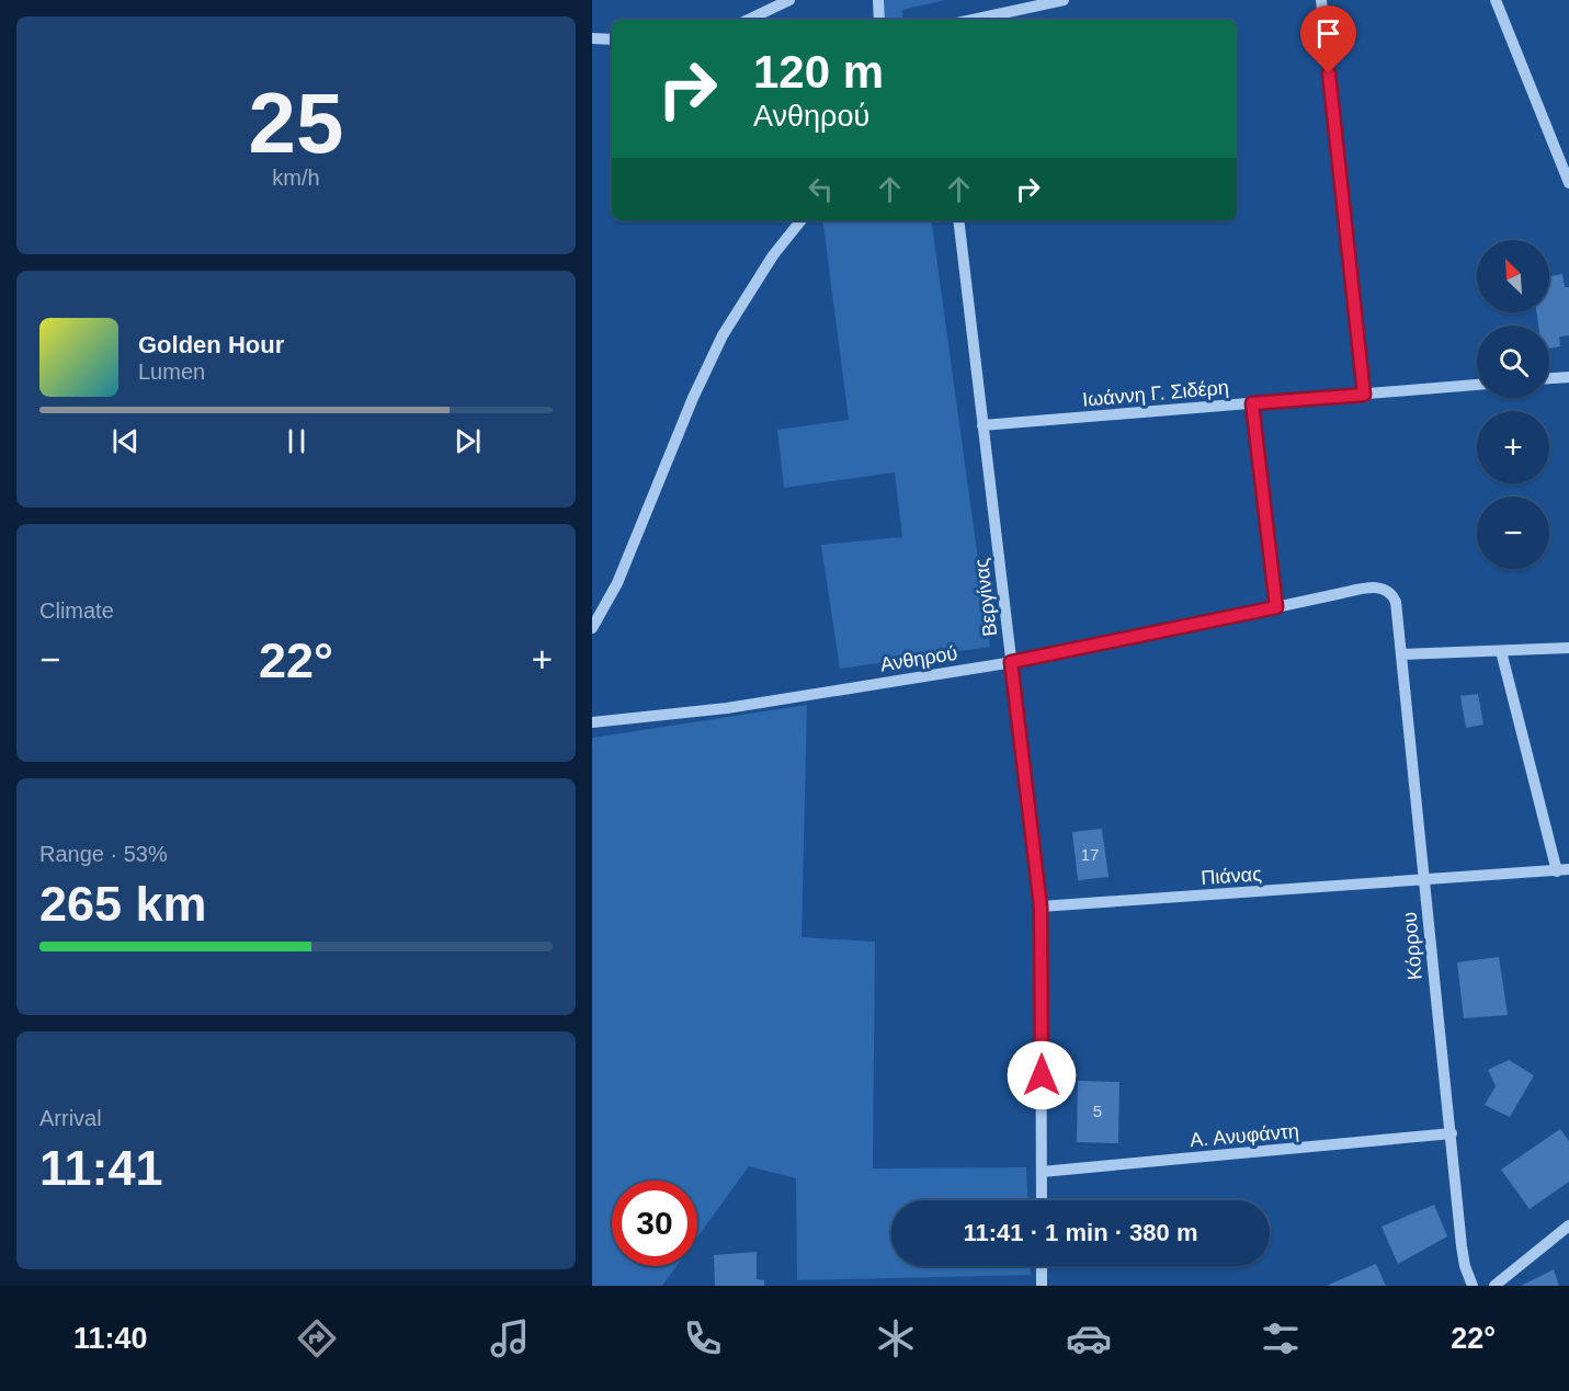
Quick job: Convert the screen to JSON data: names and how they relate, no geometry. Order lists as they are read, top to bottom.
{
  "streets": {
    "street": [
      "Ιωάννη Γ. Σιδέρη",
      "Βεργίνας",
      "Ανθηρού",
      "Πιάνας",
      "Κόρρου",
      "Α. Ανυφάντη"
    ]
  },
  "crossings": [
    ["Ιωάννη Γ. Σιδέρη", "Βεργίνας"],
    ["Βεργίνας", "Ανθηρού"],
    ["Βεργίνας", "Πιάνας"],
    ["Βεργίνας", "Α. Ανυφάντη"],
    ["Ανθηρού", "Κόρρου"],
    ["Πιάνας", "Κόρρου"],
    ["Κόρρου", "Α. Ανυφάντη"]
  ],
  "house_numbers": ["17", "5"],
  "north": "top left",
  "page": {
    "tile": [
      ["25", "km/h"],
      "Climate",
      ["Range · 53%", "265 km"],
      ["Arrival", "11:41"]
    ],
    "turn": ["120 m", "Ανθηρού"],
    "map_buttons": ["+", "−"],
    "song": ["Golden Hour", "Lumen"],
    "heat": ["−", "22°", "+"],
    "limit": "30",
    "trip": "11:41 · 1 min · 380 m",
    "tabs": ["11:40", "22°"]
  }
}
